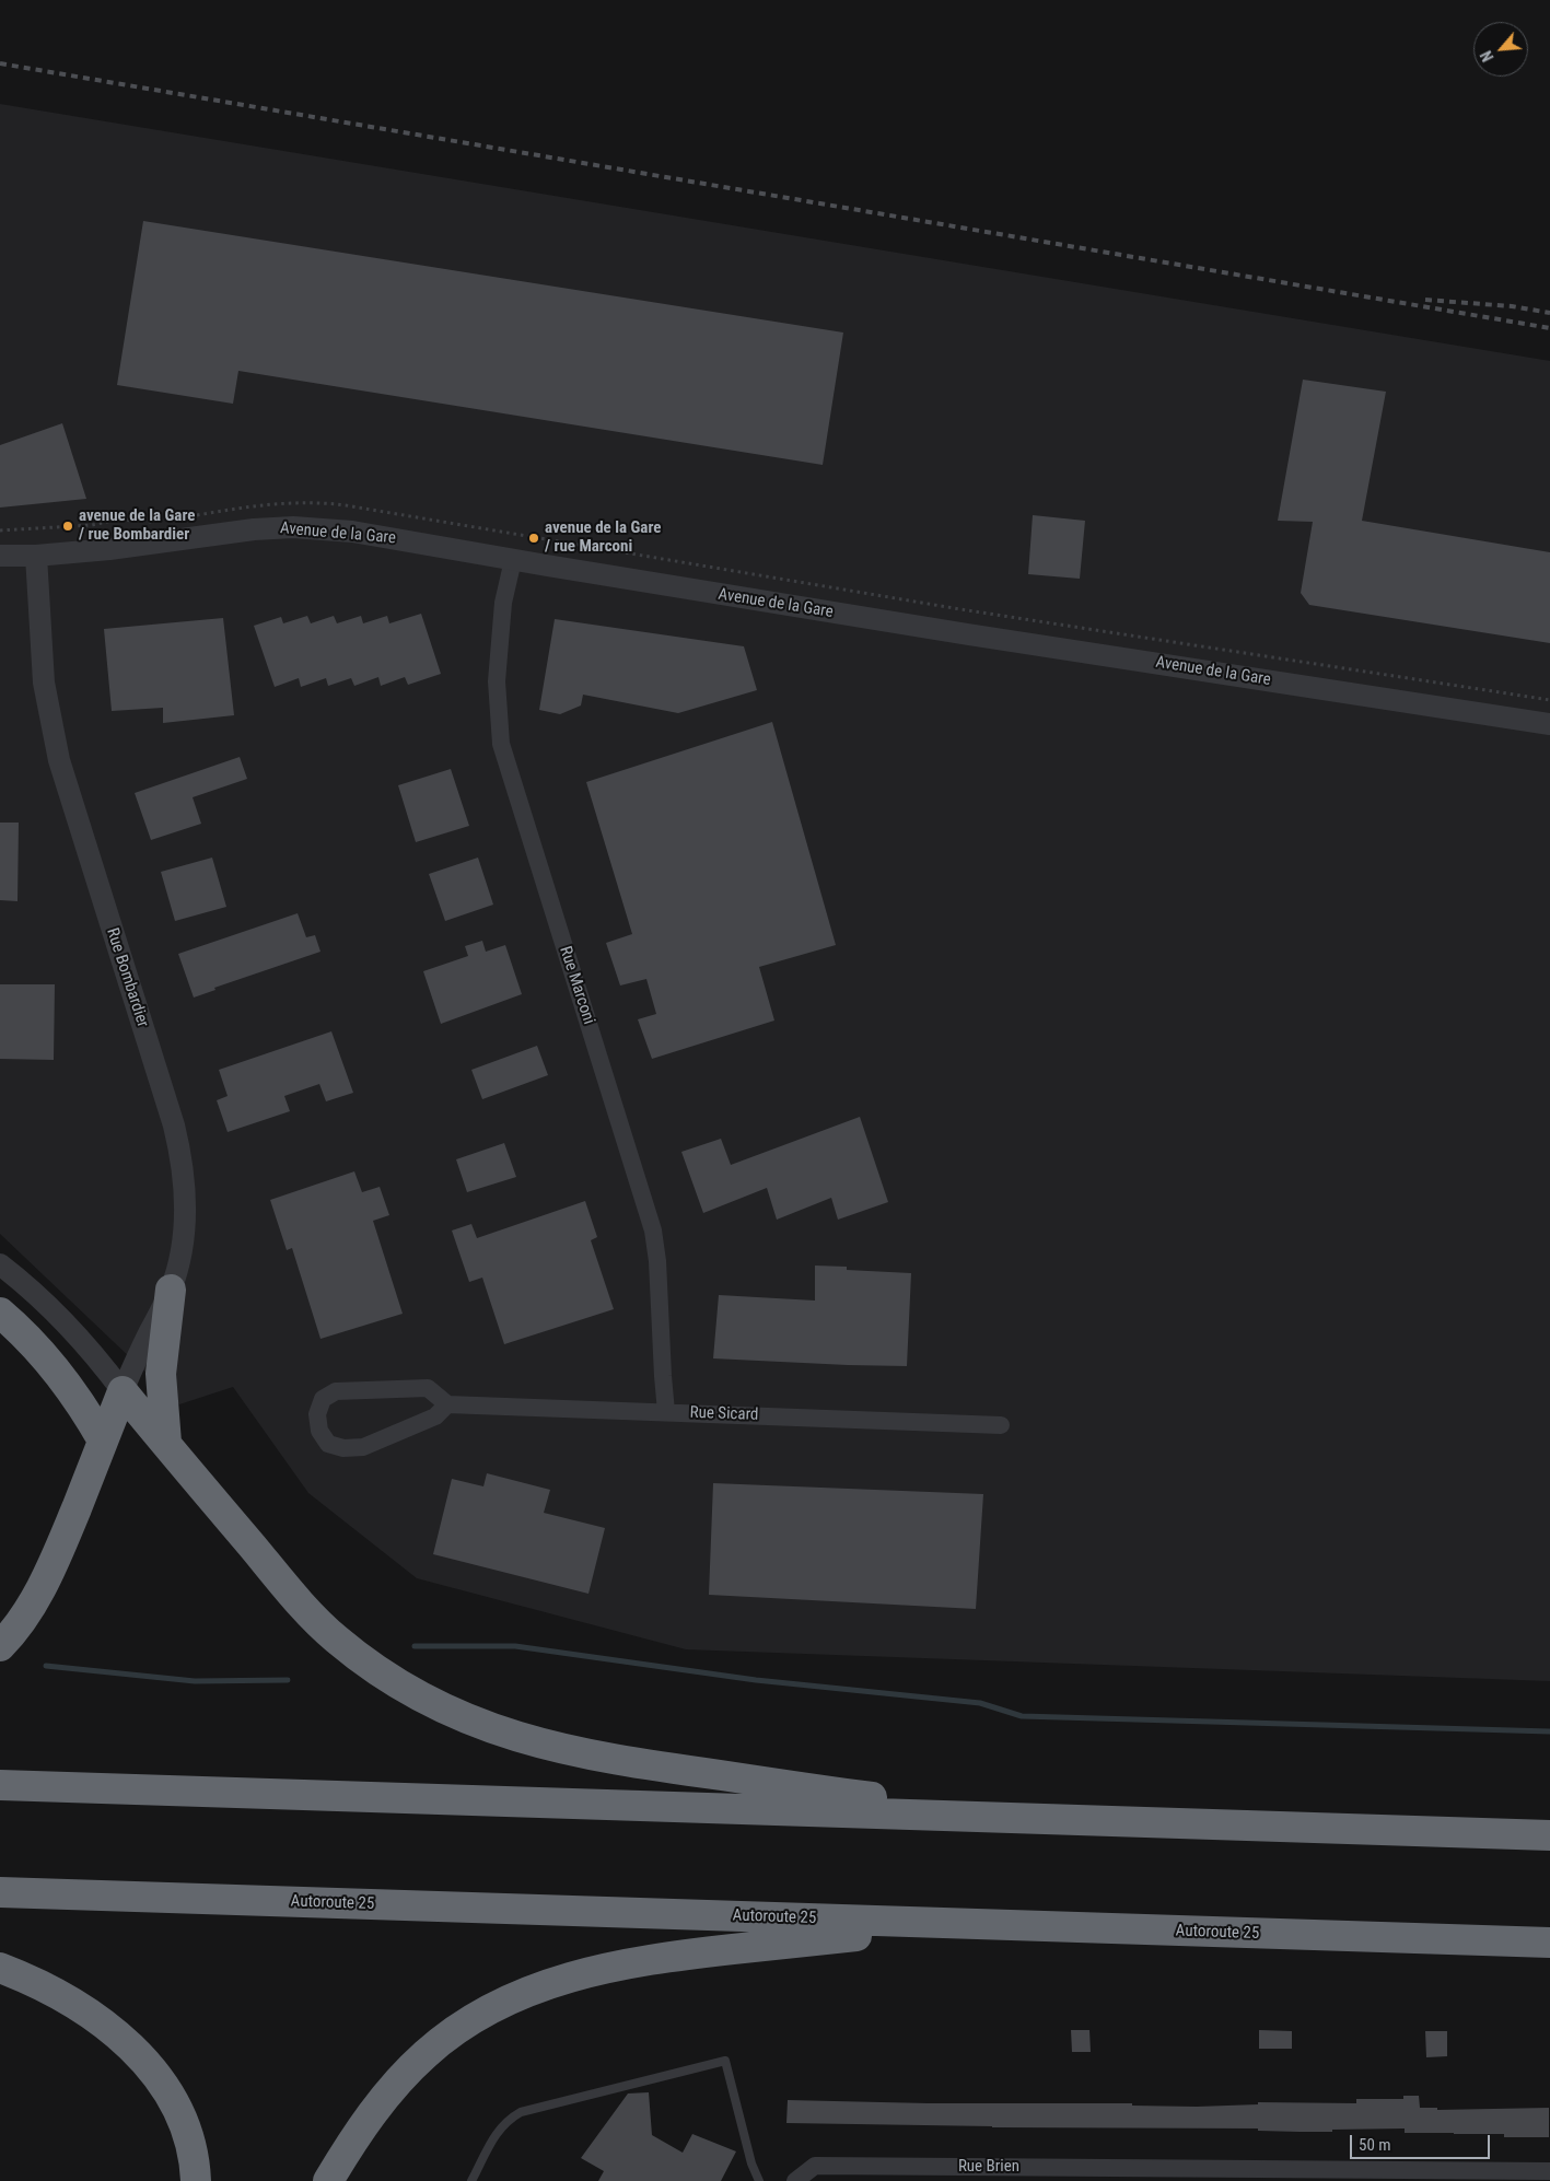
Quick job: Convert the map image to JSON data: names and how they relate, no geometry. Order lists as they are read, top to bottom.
{
  "streets": {
    "highway": ["Autoroute 25"],
    "street": [
      "Avenue de la Gare",
      "Rue Bombardier",
      "Rue Marconi",
      "Rue Sicard",
      "Rue Brien"
    ]
  },
  "crossings": [
    ["Avenue de la Gare", "Rue Bombardier"],
    ["Avenue de la Gare", "Rue Marconi"],
    ["Rue Marconi", "Rue Sicard"]
  ],
  "places": ["avenue de la Gare / rue Bombardier", "avenue de la Gare / rue Marconi"],
  "scale_bar": "50 m",
  "north": "bottom left"
}
